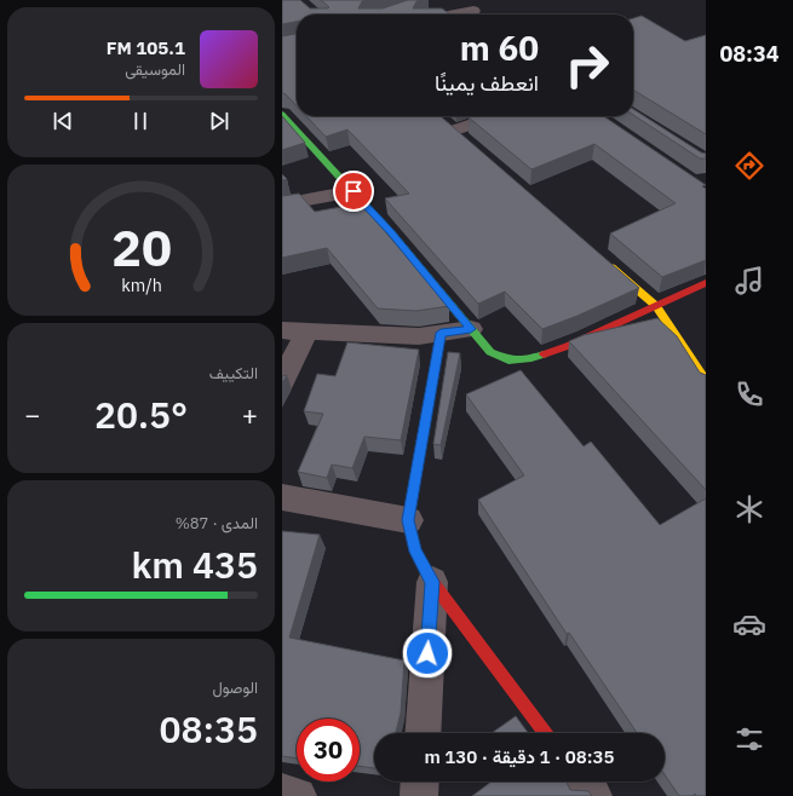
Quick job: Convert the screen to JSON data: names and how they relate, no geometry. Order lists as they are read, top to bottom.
{
  "page": {
    "tabs": "08:34",
    "turn": ["60 m", "انعطف يمينًا"],
    "song": ["105.1 FM", "الموسيقى"],
    "tile": [
      "التكييف",
      ["المدى · 87%", "435 km"],
      ["الوصول", "08:35"]
    ],
    "heat": ["−", "20.5°", "+"],
    "limit": "30",
    "trip": "08:35 · 1 دقيقة · 130 m",
    "gauge": ["20", "km/h"]
  }
}
